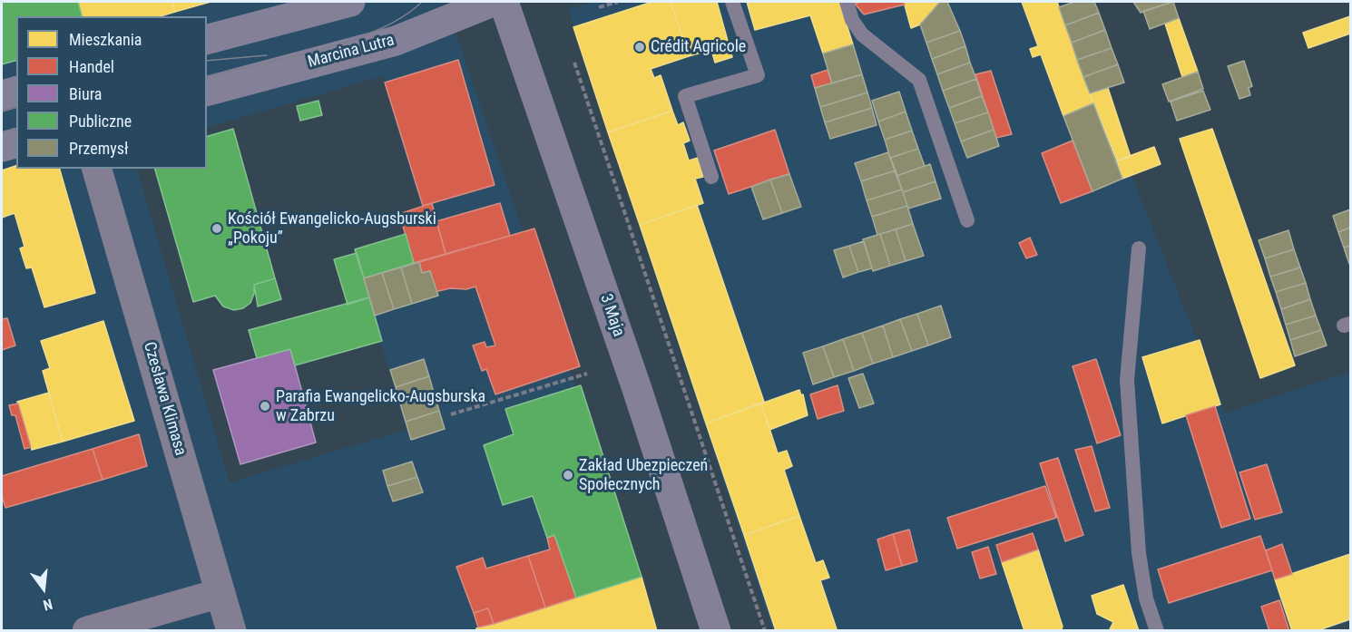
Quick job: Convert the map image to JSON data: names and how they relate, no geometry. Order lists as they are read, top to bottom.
{
  "streets": {
    "street": ["Marcina Lutra", "3 Maja", "Czesława Klimasa"]
  },
  "places": [
    "Crédit Agricole",
    "Kościół Ewangelicko-Augsburski „Pokoju”",
    "Parafia Ewangelicko-Augsburska w Zabrzu",
    "Zakład Ubezpieczeń Społecznych"
  ],
  "legend": [
    "Mieszkania",
    "Handel",
    "Biura",
    "Publiczne",
    "Przemysł"
  ],
  "north": "bottom"
}
